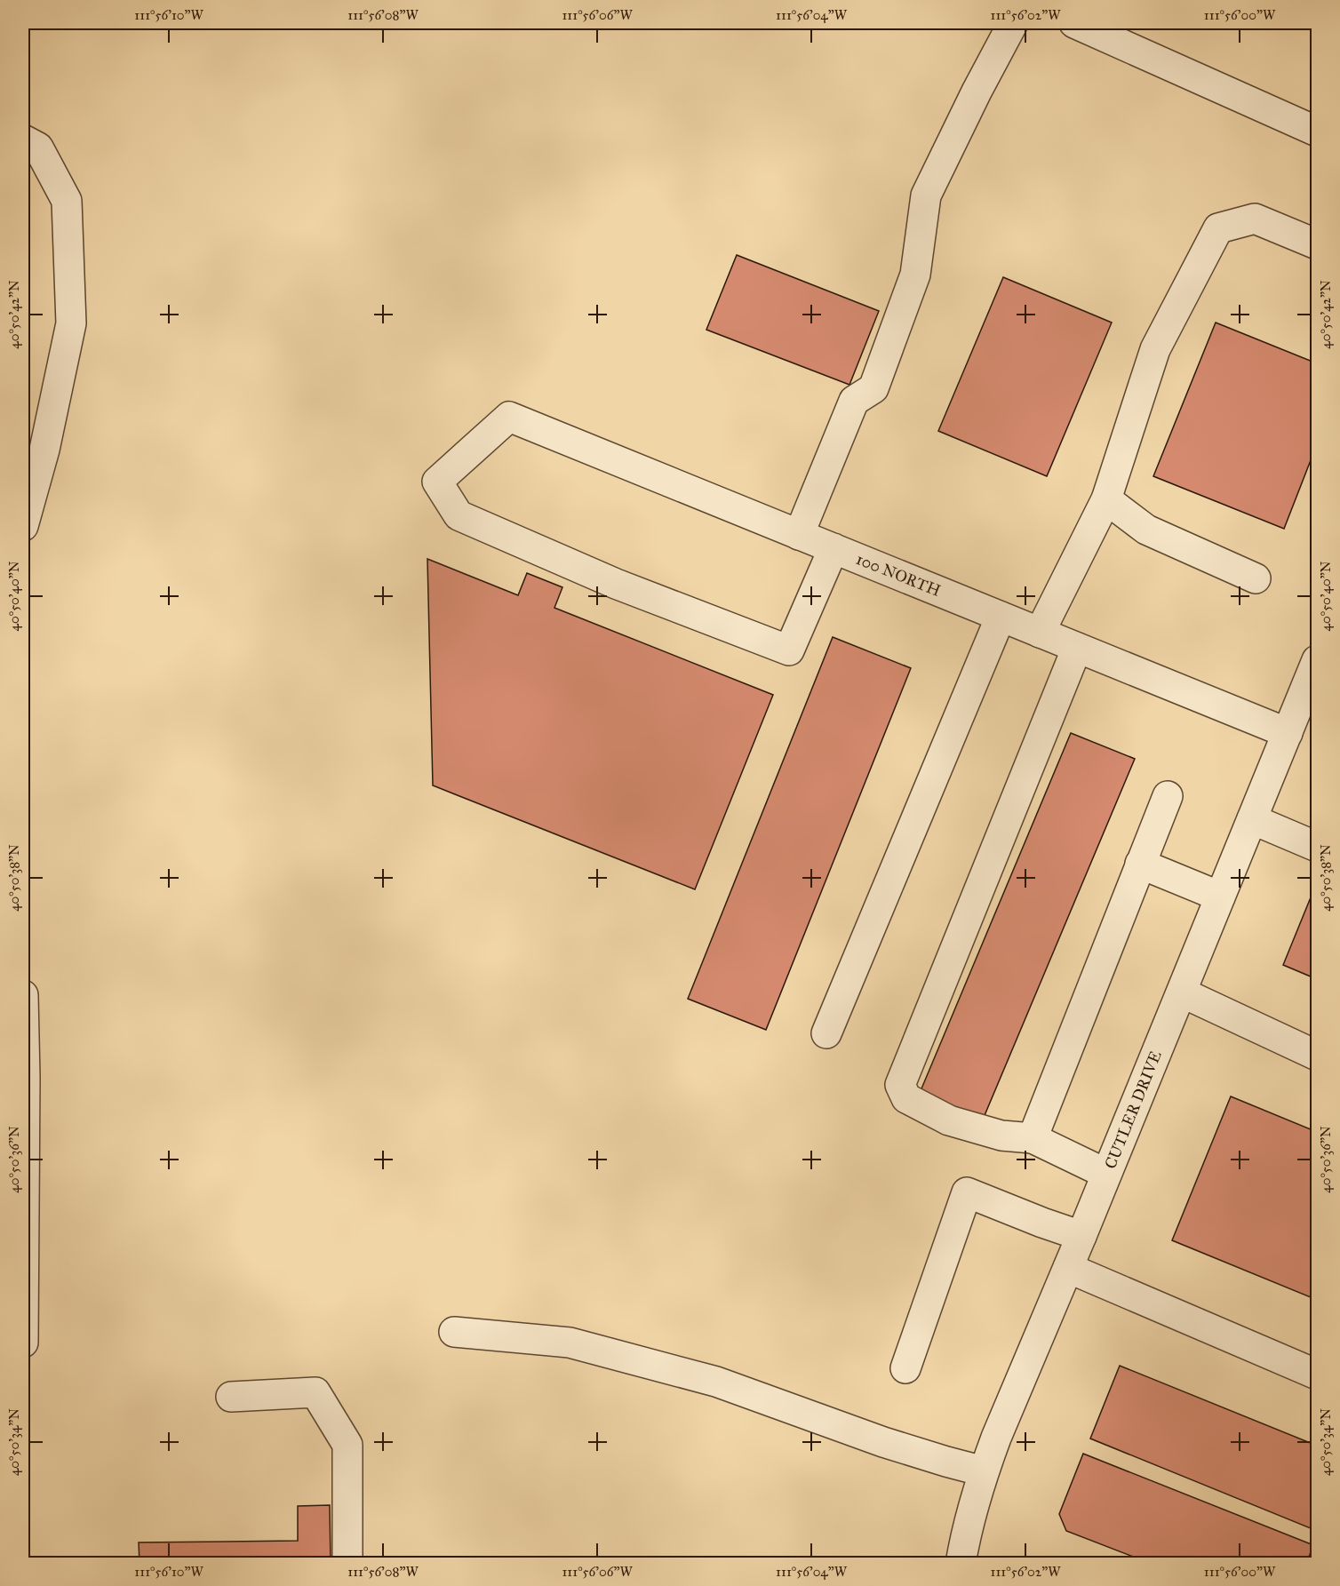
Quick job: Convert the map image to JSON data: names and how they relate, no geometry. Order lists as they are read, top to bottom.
{
  "streets": {
    "street": ["100 NORTH", "CUTLER DRIVE"]
  },
  "crossings": [
    ["100 NORTH", "CUTLER DRIVE"]
  ],
  "coordinates": [
    "111°56'10\"W",
    "111°56'08\"W",
    "111°56'06\"W",
    "111°56'04\"W",
    "111°56'02\"W",
    "111°56'00\"W",
    "40°50'42\"N",
    "40°50'40\"N",
    "40°50'38\"N",
    "40°50'36\"N",
    "40°50'34\"N"
  ]
}
